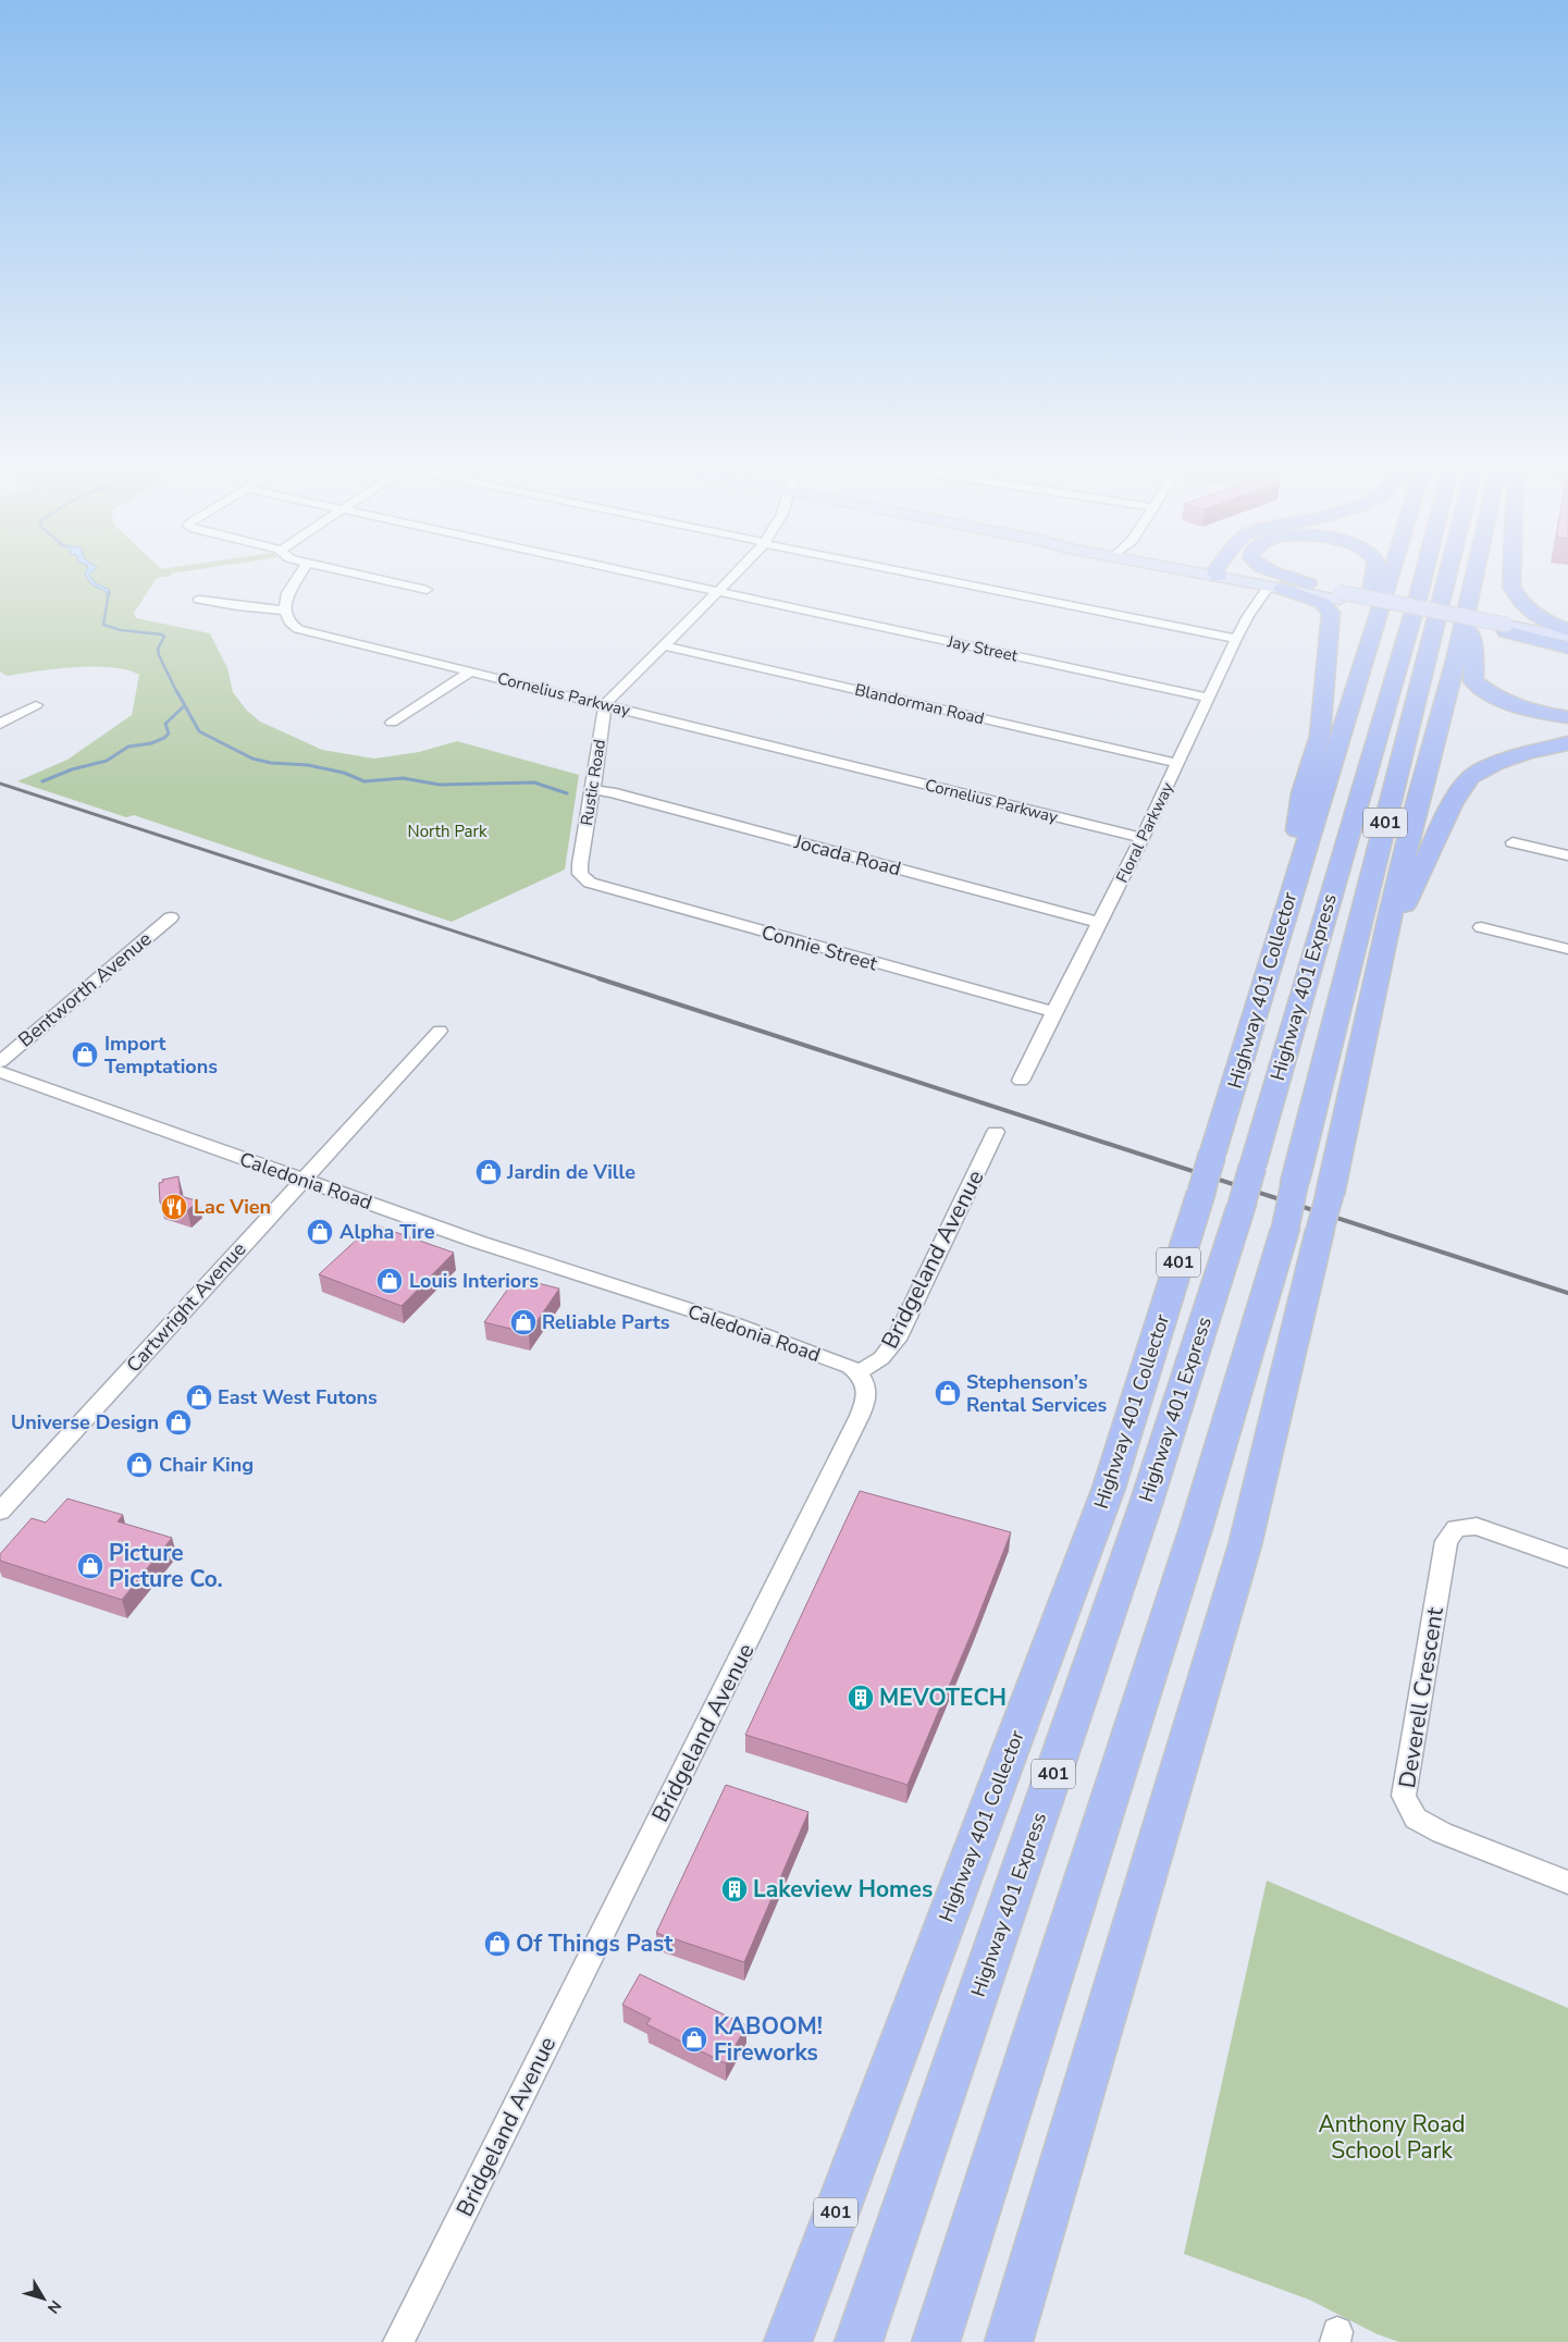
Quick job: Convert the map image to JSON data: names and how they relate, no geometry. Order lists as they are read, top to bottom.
{
  "streets": {
    "highway": ["401", "Highway 401 Express", "Highway 401 Collector"],
    "street": [
      "Jay Street",
      "Cornelius Parkway",
      "Blandorman Road",
      "Rustic Road",
      "Floral Parkway",
      "Jocada Road",
      "Connie Street",
      "Bentworth Avenue",
      "Caledonia Road",
      "Bridgeland Avenue",
      "Cartwright Avenue",
      "Deverell Crescent"
    ]
  },
  "crossings": [
    ["Jay Street", "Floral Parkway"],
    ["Cornelius Parkway", "Rustic Road"],
    ["Cornelius Parkway", "Floral Parkway"],
    ["Blandorman Road", "Floral Parkway"],
    ["Rustic Road", "Jocada Road"],
    ["Rustic Road", "Connie Street"],
    ["401", "Highway 401 Express"],
    ["Floral Parkway", "Jocada Road"],
    ["Floral Parkway", "Connie Street"],
    ["Caledonia Road", "Bridgeland Avenue"],
    ["Caledonia Road", "Cartwright Avenue"]
  ],
  "parks": ["North Park", "Anthony Road School Park"],
  "places": {
    "shop": [
      "Import Temptations",
      "Jardin de Ville",
      "Alpha Tire",
      "Louis Interiors",
      "Reliable Parts",
      "Stephenson’s Rental Services",
      "East West Futons",
      "Universe Design",
      "Chair King",
      "Picture Picture Co.",
      "Of Things Past",
      "KABOOM! Fireworks"
    ],
    "restaurant": ["Lac Vien"],
    "building": ["MEVOTECH", "Lakeview Homes"]
  },
  "north": "bottom right"
}
